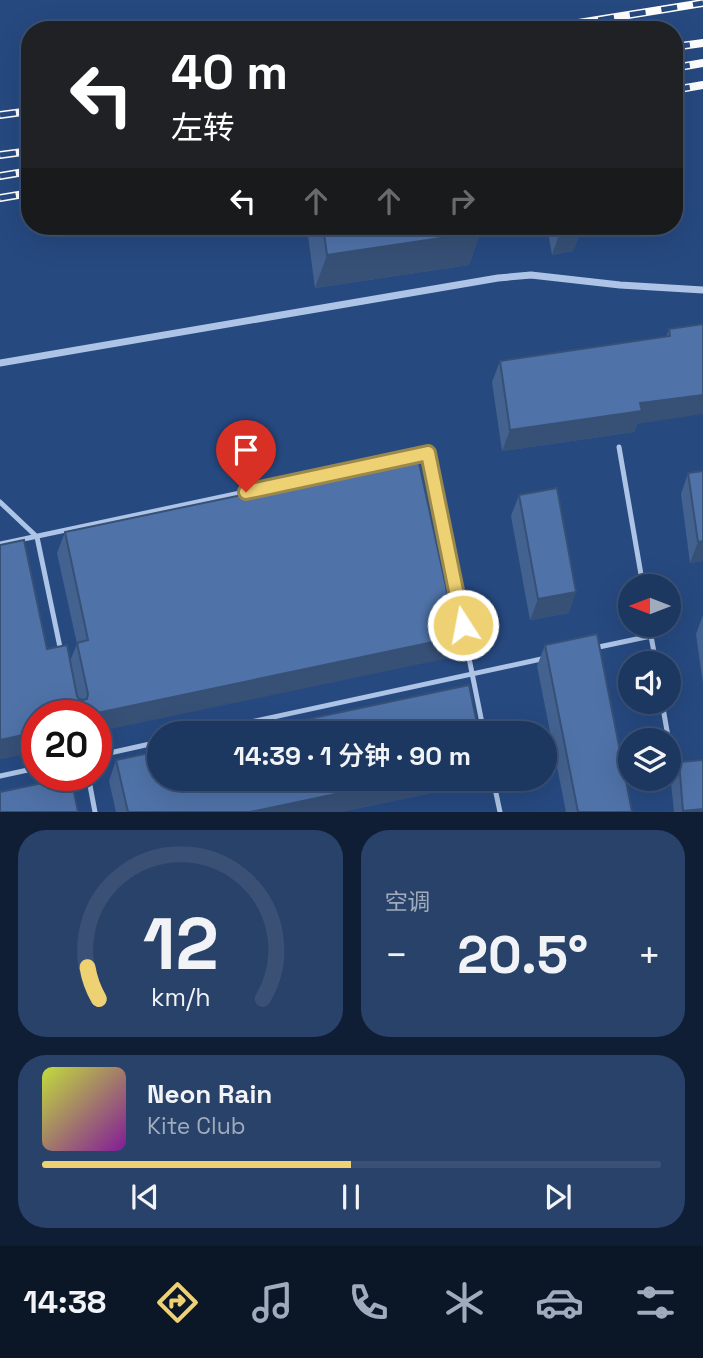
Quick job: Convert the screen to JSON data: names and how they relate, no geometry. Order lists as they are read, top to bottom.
{
  "north": "left",
  "page": {
    "turn": ["40 m", "左转"],
    "limit": "20",
    "trip": "14:39 · 1 分钟 · 90 m",
    "tile": "空调",
    "heat": ["−", "20.5°", "+"],
    "song": ["Neon Rain", "Kite Club"],
    "tabs": "14:38",
    "gauge": ["12", "km/h"]
  }
}
